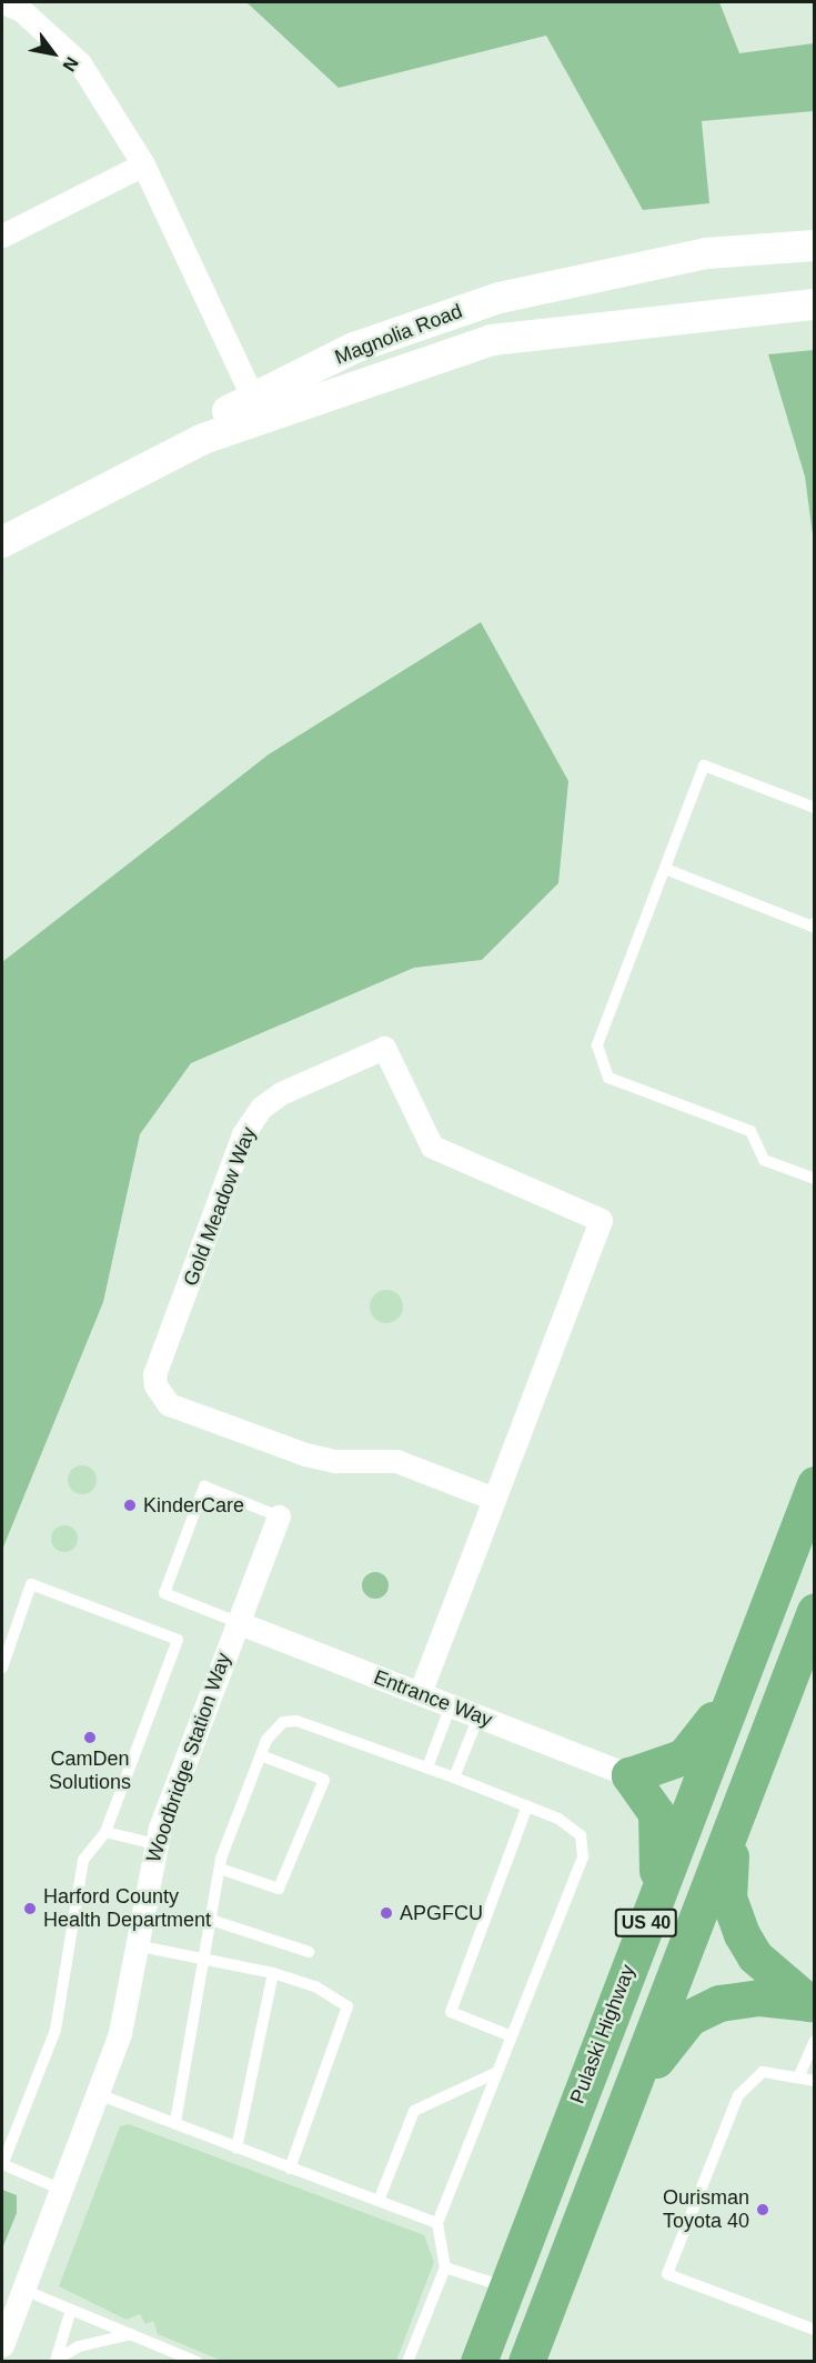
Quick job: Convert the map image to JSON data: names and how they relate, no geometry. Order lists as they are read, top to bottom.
{
  "streets": {
    "highway": ["US 40", "Pulaski Highway"],
    "main road": ["Magnolia Road"],
    "street": ["Gold Meadow Way", "Entrance Way", "Woodbridge Station Way"]
  },
  "crossings": [
    ["Gold Meadow Way", "Entrance Way"],
    ["Entrance Way", "Woodbridge Station Way"]
  ],
  "places": [
    "KinderCare",
    "CamDen Solutions",
    "Harford County Health Department",
    "APGFCU",
    "Ourisman Toyota 40"
  ],
  "north": "bottom right"
}
